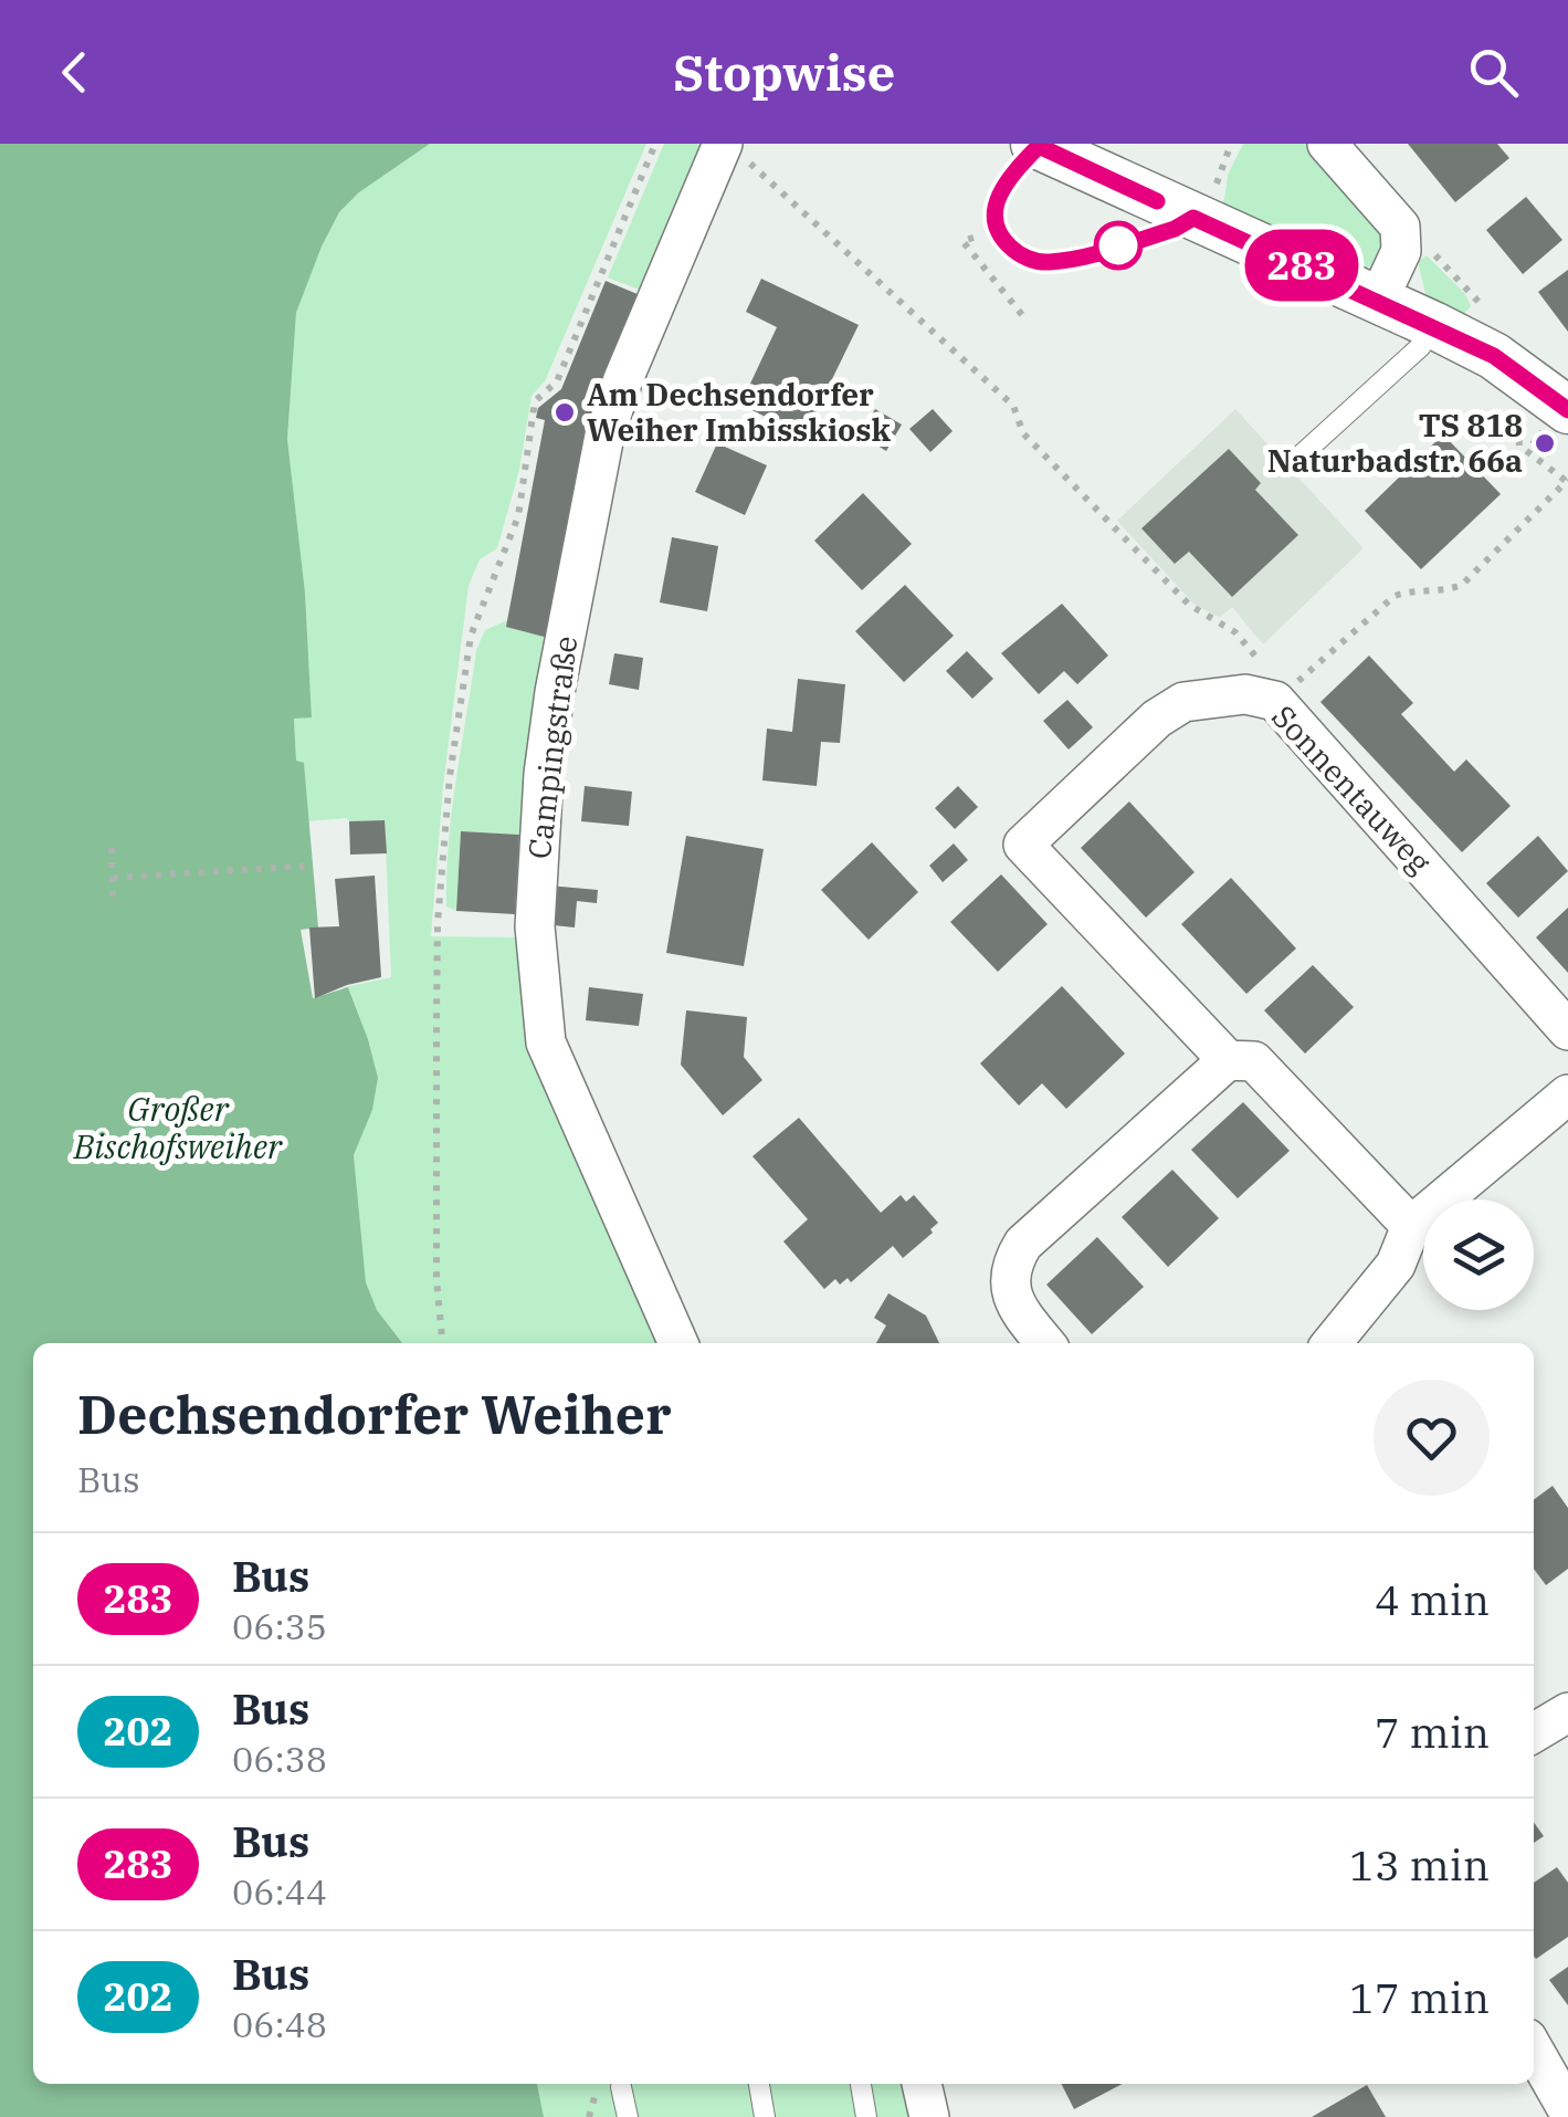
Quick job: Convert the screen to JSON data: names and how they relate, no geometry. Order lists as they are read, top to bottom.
{
  "streets": {
    "street": ["Campingstraße", "Sonnentauweg"]
  },
  "water": ["Großer Bischofsweiher"],
  "places": ["Am Dechsendorfer Weiher Imbisskiosk", "TS 818 Naturbadstr. 66a"],
  "lines": ["bus line 283"],
  "page": {
    "header": "Stopwise",
    "on_map": "283",
    "heading": ["Dechsendorfer Weiher", "Bus"],
    "list": [
      {
        "mark": "283",
        "name": "Bus",
        "note": "06:35",
        "value": "4 min"
      },
      {
        "mark": "202",
        "name": "Bus",
        "note": "06:38",
        "value": "7 min"
      },
      {
        "mark": "283",
        "name": "Bus",
        "note": "06:44",
        "value": "13 min"
      },
      {
        "mark": "202",
        "name": "Bus",
        "note": "06:48",
        "value": "17 min"
      }
    ]
  }
}
